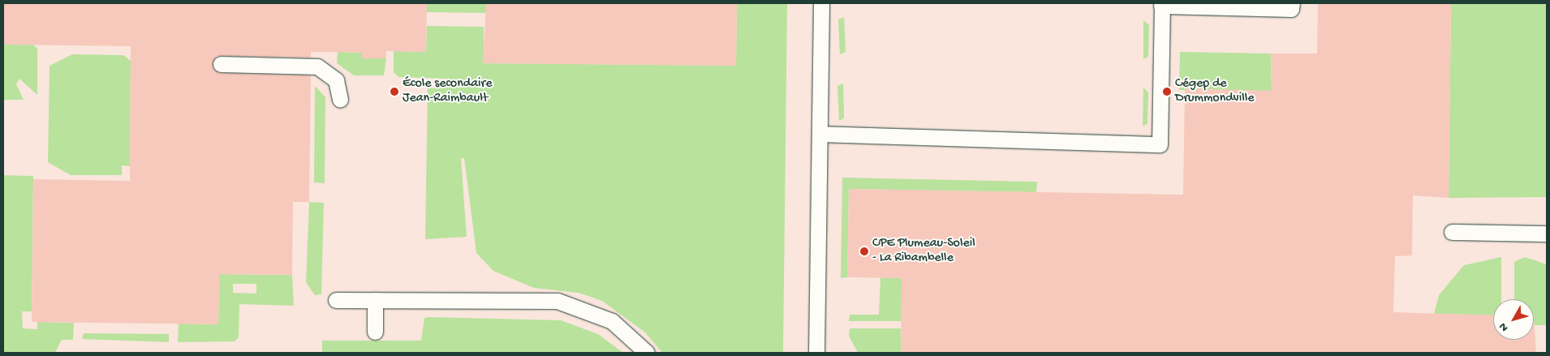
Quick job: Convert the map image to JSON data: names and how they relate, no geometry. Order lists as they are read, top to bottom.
{
  "places": ["École secondaire Jean-Raimbault", "Cégep de Drummondville", "CPE Plumeau-Soleil - La Ribambelle"],
  "north": "bottom left"
}
